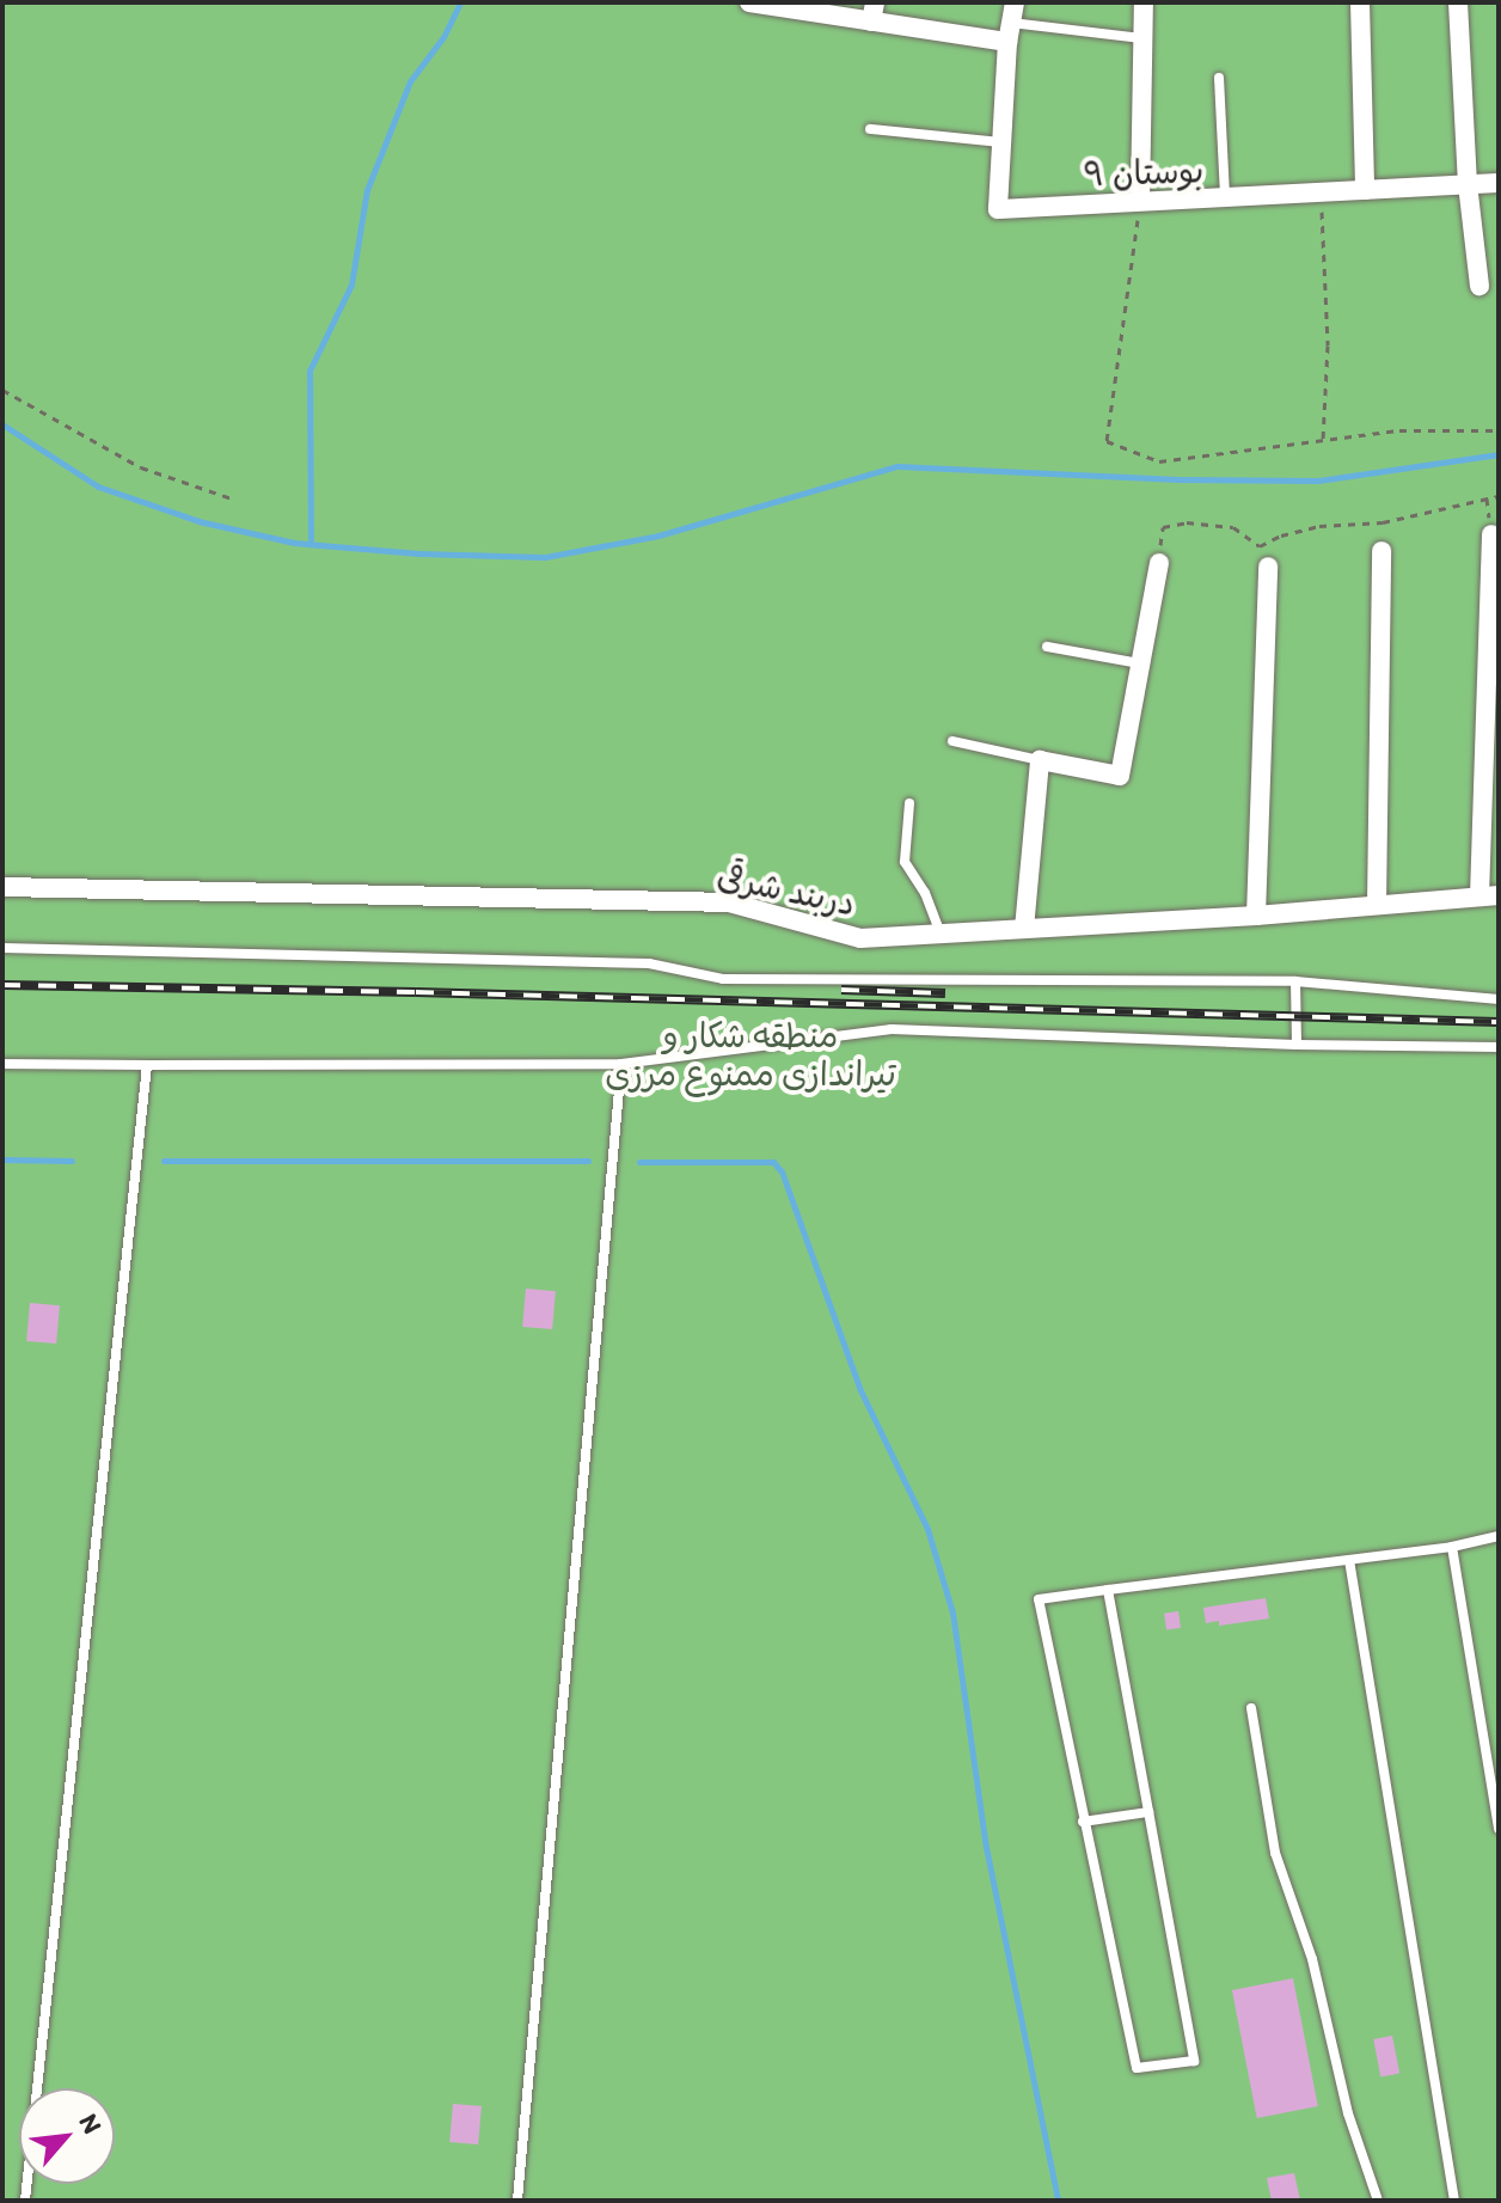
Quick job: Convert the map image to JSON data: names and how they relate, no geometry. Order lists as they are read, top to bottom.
{
  "streets": {
    "street": ["بوستان ۹", "دربند شرقی"]
  },
  "parks": ["منطقه شکار و تیراندازی ممنوع مرزی"],
  "north": "top right"
}
